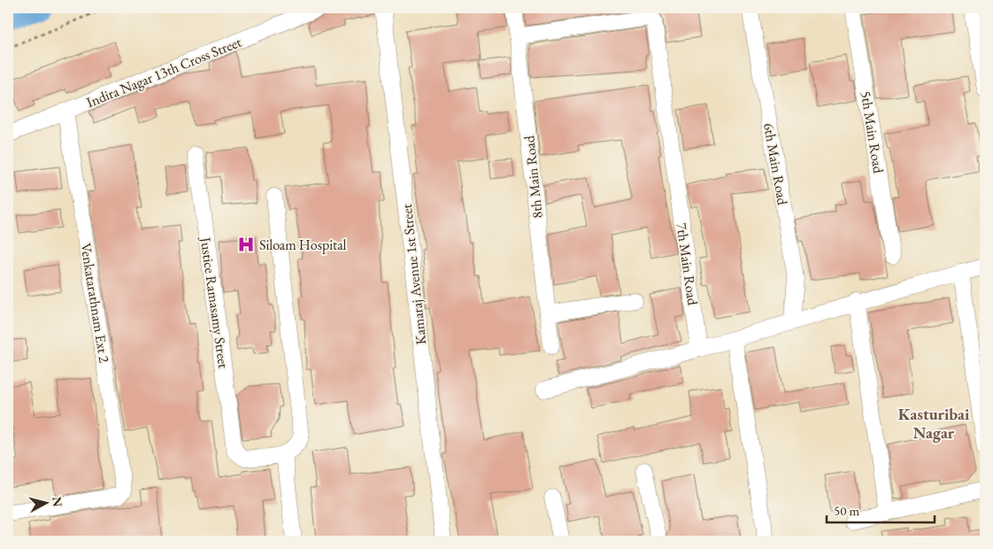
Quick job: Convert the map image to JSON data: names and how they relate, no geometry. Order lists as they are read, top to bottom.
{
  "streets": {
    "street": [
      "Indira Nagar 13th Cross Street",
      "5th Main Road",
      "6th Main Road",
      "8th Main Road",
      "7th Main Road",
      "Kamaraj Avenue 1st Street",
      "Venkatarathnam Ext 2",
      "Justice Ramasamy Street"
    ]
  },
  "crossings": [
    ["Indira Nagar 13th Cross Street", "Venkatarathnam Ext 2"],
    ["8th Main Road", "7th Main Road"]
  ],
  "districts": ["Kasturibai Nagar"],
  "places": {
    "hospital": ["Siloam Hospital"]
  },
  "scale_bar": "50 m",
  "north": "right"
}
